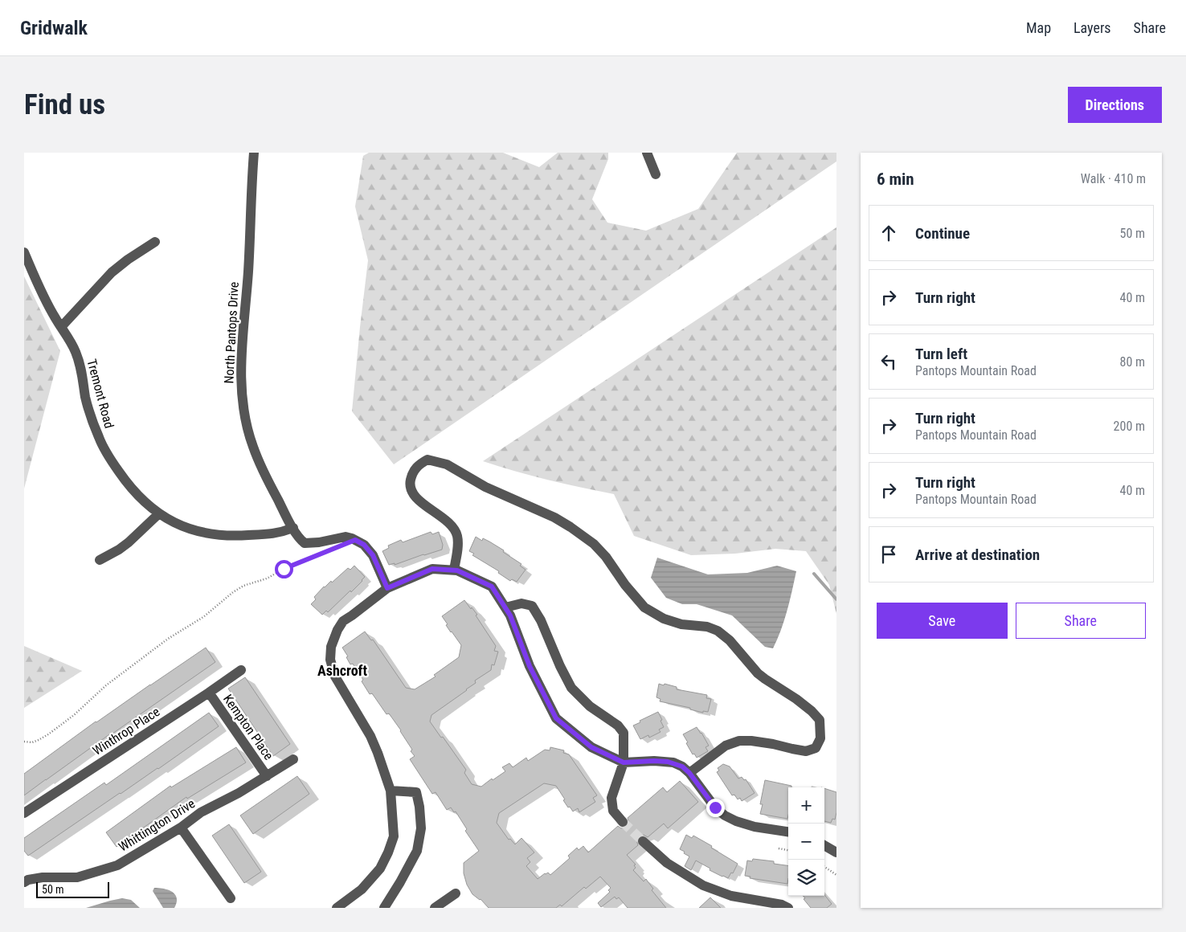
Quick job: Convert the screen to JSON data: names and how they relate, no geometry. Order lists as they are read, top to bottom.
{
  "streets": {
    "street": [
      "North Pantops Drive",
      "Tremont Road",
      "Kempton Place",
      "Winthrop Place",
      "Whittington Drive"
    ]
  },
  "crossings": [
    ["North Pantops Drive", "Tremont Road"],
    ["Kempton Place", "Winthrop Place"],
    ["Kempton Place", "Whittington Drive"]
  ],
  "districts": ["Ashcroft"],
  "scale_bar": "50 m",
  "page": {
    "header": "Gridwalk",
    "nav": ["Map", "Layers", "Share"],
    "buttons": [
      "Directions",
      ["Save", "Share"]
    ],
    "title": "Find us",
    "heading": ["6 min", "Walk · 410 m"],
    "list": [
      ["Continue", "50 m"],
      ["Turn right", "40 m"],
      ["Turn left", "Pantops Mountain Road", "80 m"],
      ["Turn right", "Pantops Mountain Road", "200 m"],
      ["Turn right", "Pantops Mountain Road", "40 m"],
      "Arrive at destination"
    ],
    "map_buttons": ["+", "−"],
    "scale": "50 m"
  }
}
